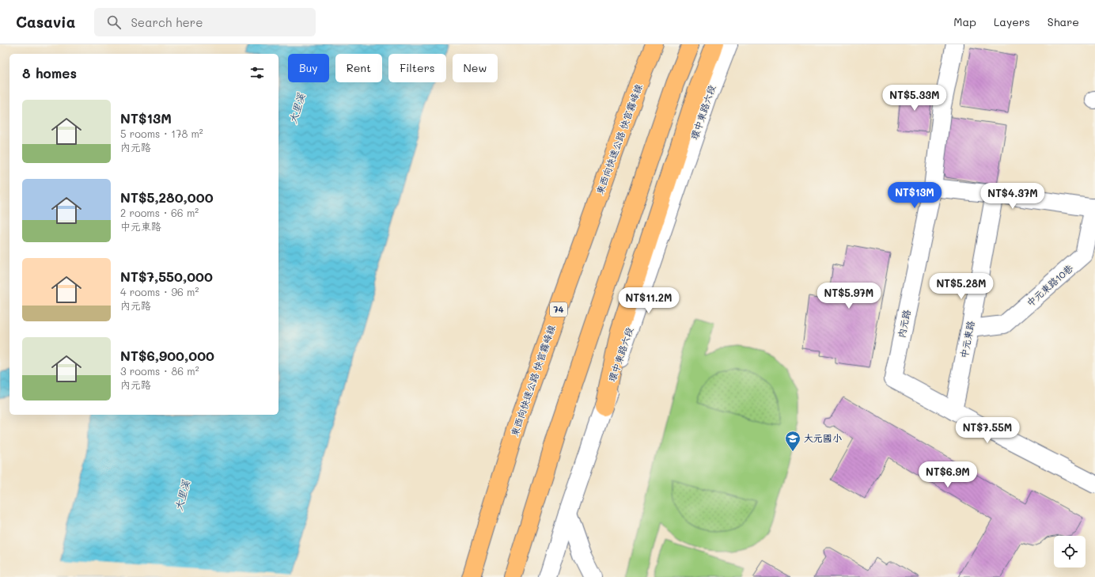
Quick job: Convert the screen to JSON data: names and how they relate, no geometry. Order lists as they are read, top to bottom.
{
  "streets": {
    "highway": ["東西向快速公路 快官霧峰線", "74"],
    "street": [
      "環中東路六段",
      "中元東路10巷",
      "內元路",
      "中元東路"
    ]
  },
  "crossings": [
    ["中元東路10巷", "中元東路"],
    ["內元路", "中元東路"]
  ],
  "water": ["大里溪"],
  "places": {
    "school or university": ["大元國小"]
  },
  "page": {
    "header": "Casavia",
    "search": "Search here",
    "nav": ["Map", "Layers", "Share"],
    "chip": [
      "Buy",
      "Rent",
      "Filters",
      "New"
    ],
    "heading": "8 homes",
    "price": [
      "NT$5.33M",
      "NT$13M",
      "NT$4.37M",
      "NT$5.28M",
      "NT$5.97M",
      "NT$11.2M",
      "NT$7.55M",
      "NT$6.9M"
    ],
    "list": [
      {
        "name": "NT$13M",
        "note": "5 rooms · 178 m² · 內元路"
      },
      {
        "name": "NT$5,280,000",
        "note": "2 rooms · 66 m² · 中元東路"
      },
      {
        "name": "NT$7,550,000",
        "note": "4 rooms · 96 m² · 內元路"
      },
      {
        "name": "NT$6,900,000",
        "note": "3 rooms · 86 m² · 內元路"
      }
    ]
  }
}
